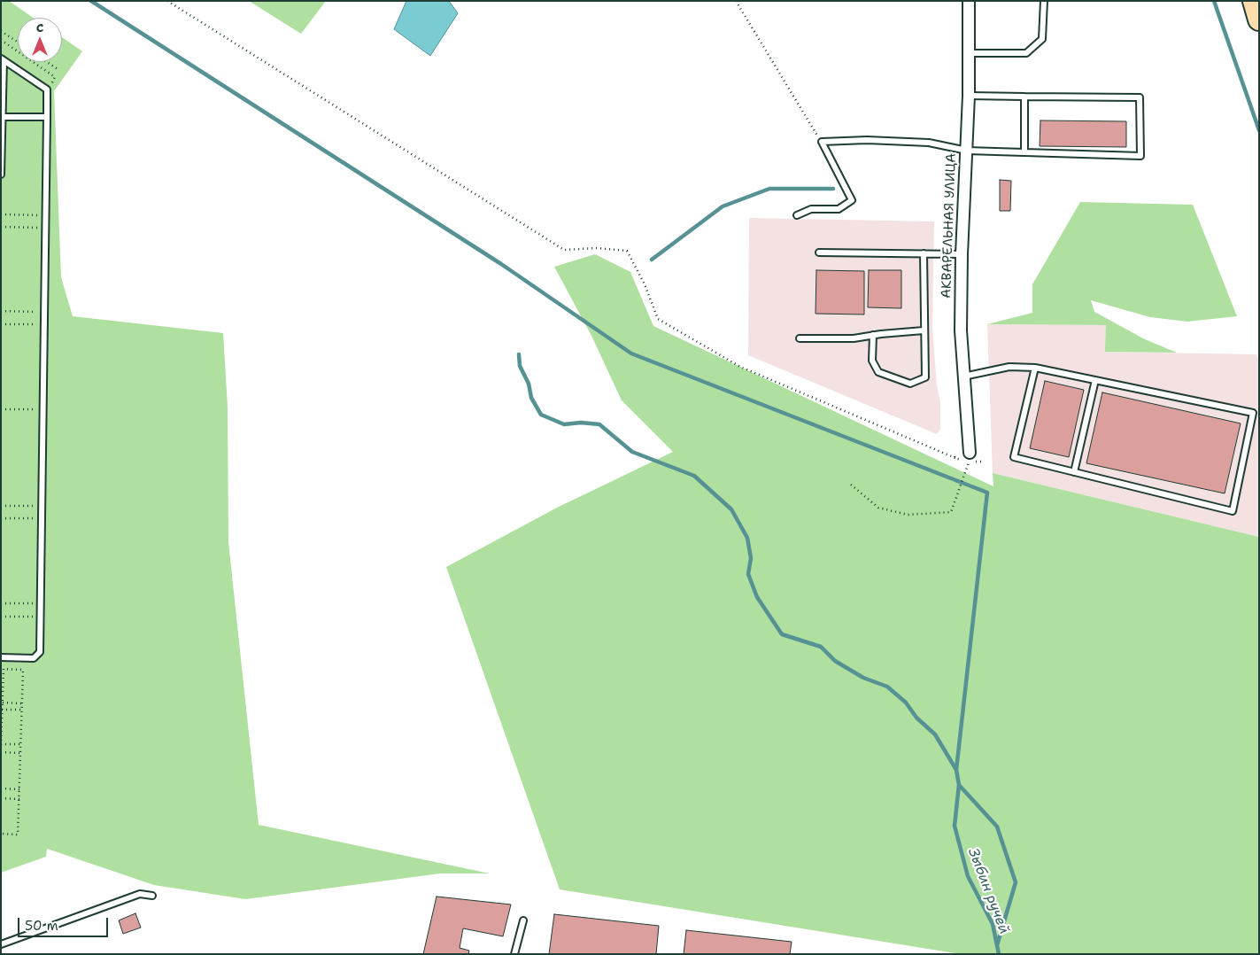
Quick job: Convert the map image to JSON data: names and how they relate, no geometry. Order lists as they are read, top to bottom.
{
  "streets": {
    "street": ["АКВАРЕЛЬНАЯ УЛИЦА"]
  },
  "water": ["Зыбин ручей"],
  "scale_bar": "50 m",
  "north": "top"
}
